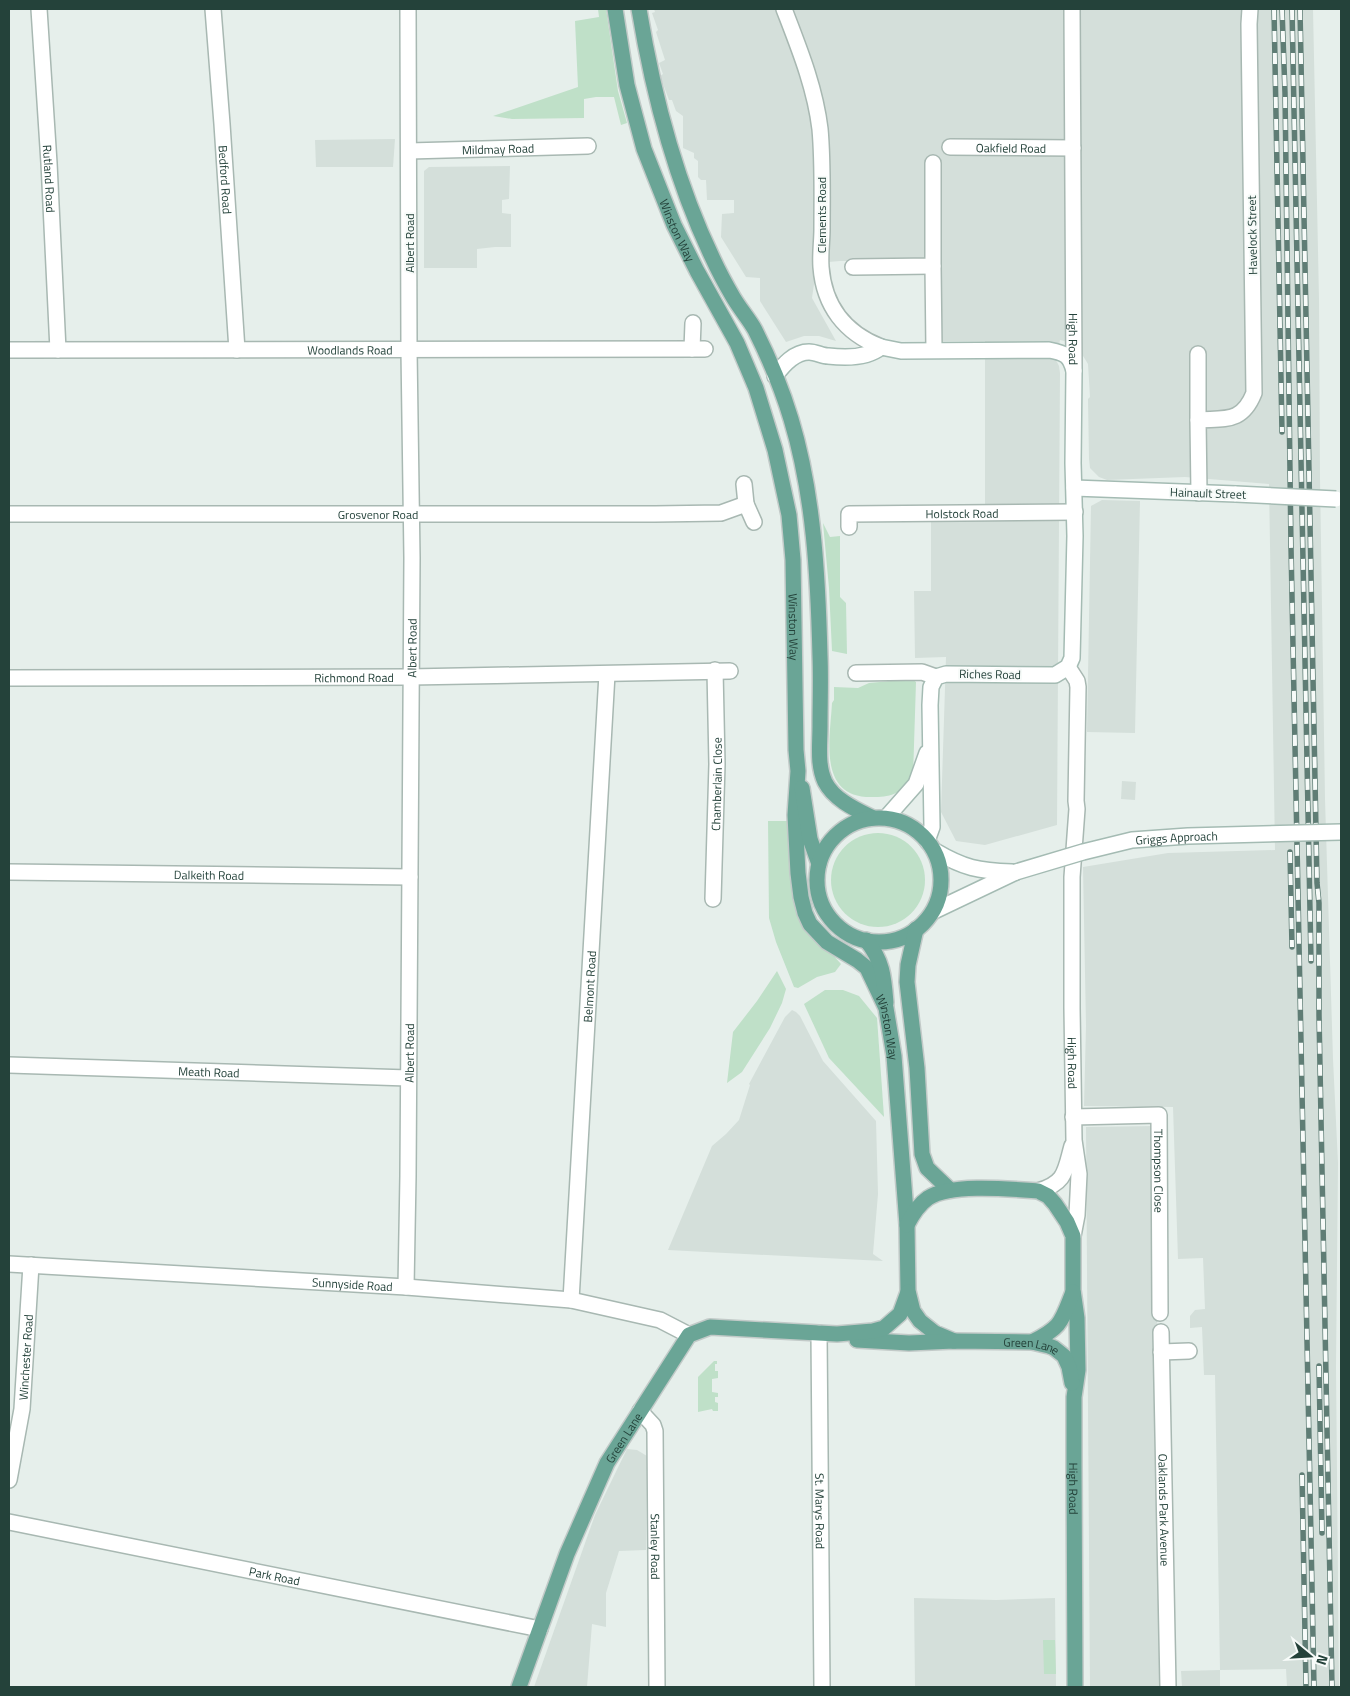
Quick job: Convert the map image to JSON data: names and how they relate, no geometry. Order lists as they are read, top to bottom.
{
  "streets": {
    "main road": ["Winston Way", "High Road", "Green Lane"],
    "street": [
      "Oakfield Road",
      "Mildmay Road",
      "Rutland Road",
      "Bedford Road",
      "Clements Road",
      "Havelock Street",
      "Albert Road",
      "Woodlands Road",
      "Hainault Street",
      "Holstock Road",
      "Grosvenor Road",
      "Riches Road",
      "Richmond Road",
      "Chamberlain Close",
      "Griggs Approach",
      "Dalkeith Road",
      "Belmont Road",
      "Meath Road",
      "Thompson Close",
      "Sunnyside Road",
      "Winchester Road",
      "Oaklands Park Avenue",
      "St. Marys Road",
      "Stanley Road",
      "Park Road"
    ]
  },
  "crossings": [
    ["Oakfield Road", "High Road"],
    ["Mildmay Road", "Albert Road"],
    ["Rutland Road", "Woodlands Road"],
    ["Bedford Road", "Woodlands Road"],
    ["Clements Road", "High Road"],
    ["Winston Way", "High Road"],
    ["Winston Way", "Griggs Approach"],
    ["Winston Way", "Green Lane"],
    ["Albert Road", "Woodlands Road"],
    ["Albert Road", "Grosvenor Road"],
    ["Albert Road", "Richmond Road"],
    ["Albert Road", "Dalkeith Road"],
    ["Albert Road", "Meath Road"],
    ["Albert Road", "Sunnyside Road"],
    ["High Road", "Hainault Street"],
    ["High Road", "Holstock Road"],
    ["High Road", "Riches Road"],
    ["High Road", "Thompson Close"],
    ["High Road", "Green Lane"],
    ["Richmond Road", "Chamberlain Close"],
    ["Richmond Road", "Belmont Road"],
    ["Belmont Road", "Sunnyside Road"],
    ["Sunnyside Road", "Green Lane"],
    ["Sunnyside Road", "Winchester Road"],
    ["Green Lane", "St. Marys Road"],
    ["Green Lane", "Stanley Road"],
    ["Green Lane", "Park Road"]
  ],
  "north": "right"
}
